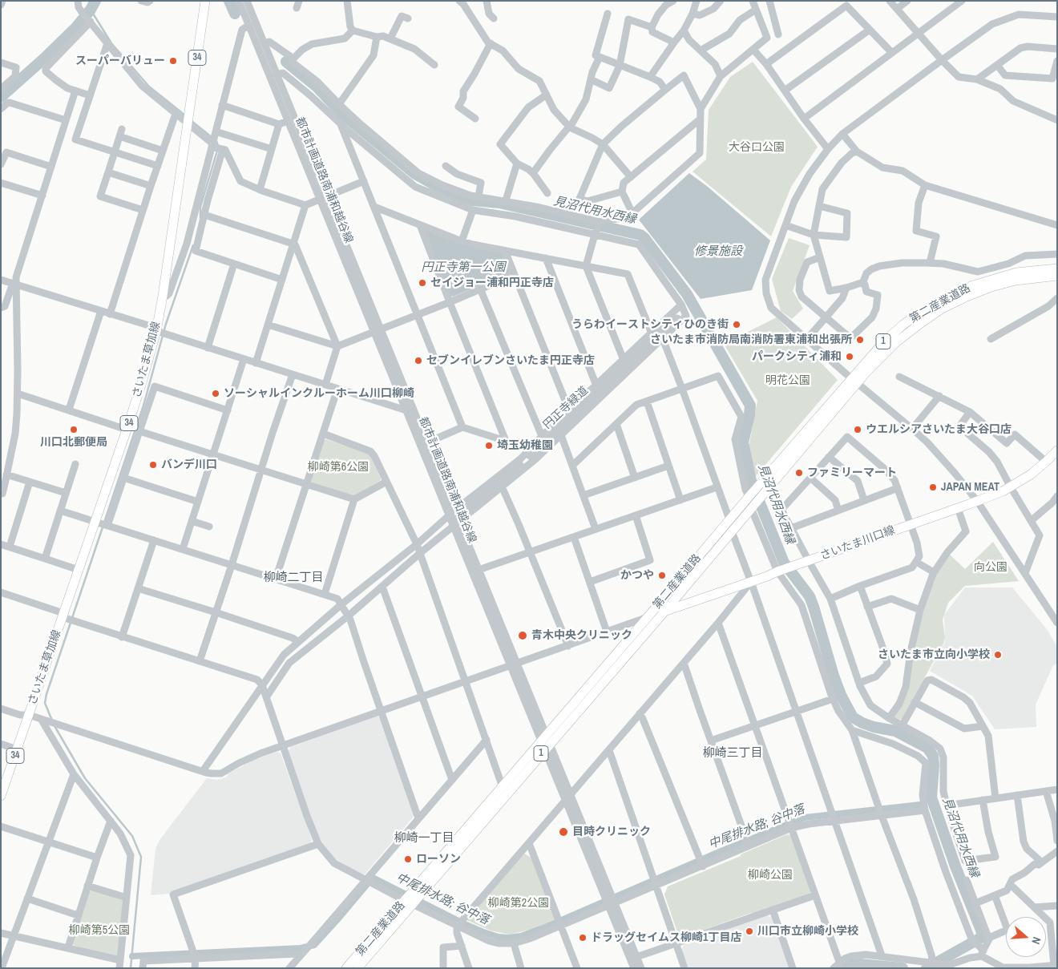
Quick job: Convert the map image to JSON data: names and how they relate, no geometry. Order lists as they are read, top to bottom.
{
  "streets": {
    "main road": [
      "34",
      "第二産業道路",
      "1",
      "さいたま草加線",
      "さいたま川口線"
    ],
    "street": ["都市計画道路南浦和越谷線", "円正寺緑道"]
  },
  "crossings": [
    ["都市計画道路南浦和越谷線", "第二産業道路"],
    ["都市計画道路南浦和越谷線", "円正寺緑道"],
    ["第二産業道路", "さいたま川口線"]
  ],
  "districts": ["柳崎二丁目", "柳崎三丁目", "柳崎一丁目"],
  "water": [
    "見沼代用水西縁",
    "修景施設",
    "円正寺第一公園",
    "中尾排水路; 谷中落"
  ],
  "parks": [
    "大谷口公園",
    "明花公園",
    "柳崎第6公園",
    "向公園",
    "柳崎公園",
    "柳崎第2公園",
    "柳崎第5公園"
  ],
  "places": [
    "スーパーバリュー",
    "セイジョー浦和円正寺店",
    "うらわイーストシティひのき街",
    "さいたま市消防局南消防署東浦和出張所",
    "パークシティ浦和",
    "セブンイレブンさいたま円正寺店",
    "ソーシャルインクルーホーム川口柳崎",
    "川口北郵便局",
    "ウエルシアさいたま大谷口店",
    "埼玉幼稚園",
    "バンデ川口",
    "ファミリーマート",
    "JAPAN MEAT",
    "かつや",
    "青木中央クリニック",
    "さいたま市立向小学校",
    "目時クリニック",
    "ローソン",
    "川口市立柳崎小学校",
    "ドラッグセイムス柳崎1丁目店"
  ],
  "north": "right"
}
